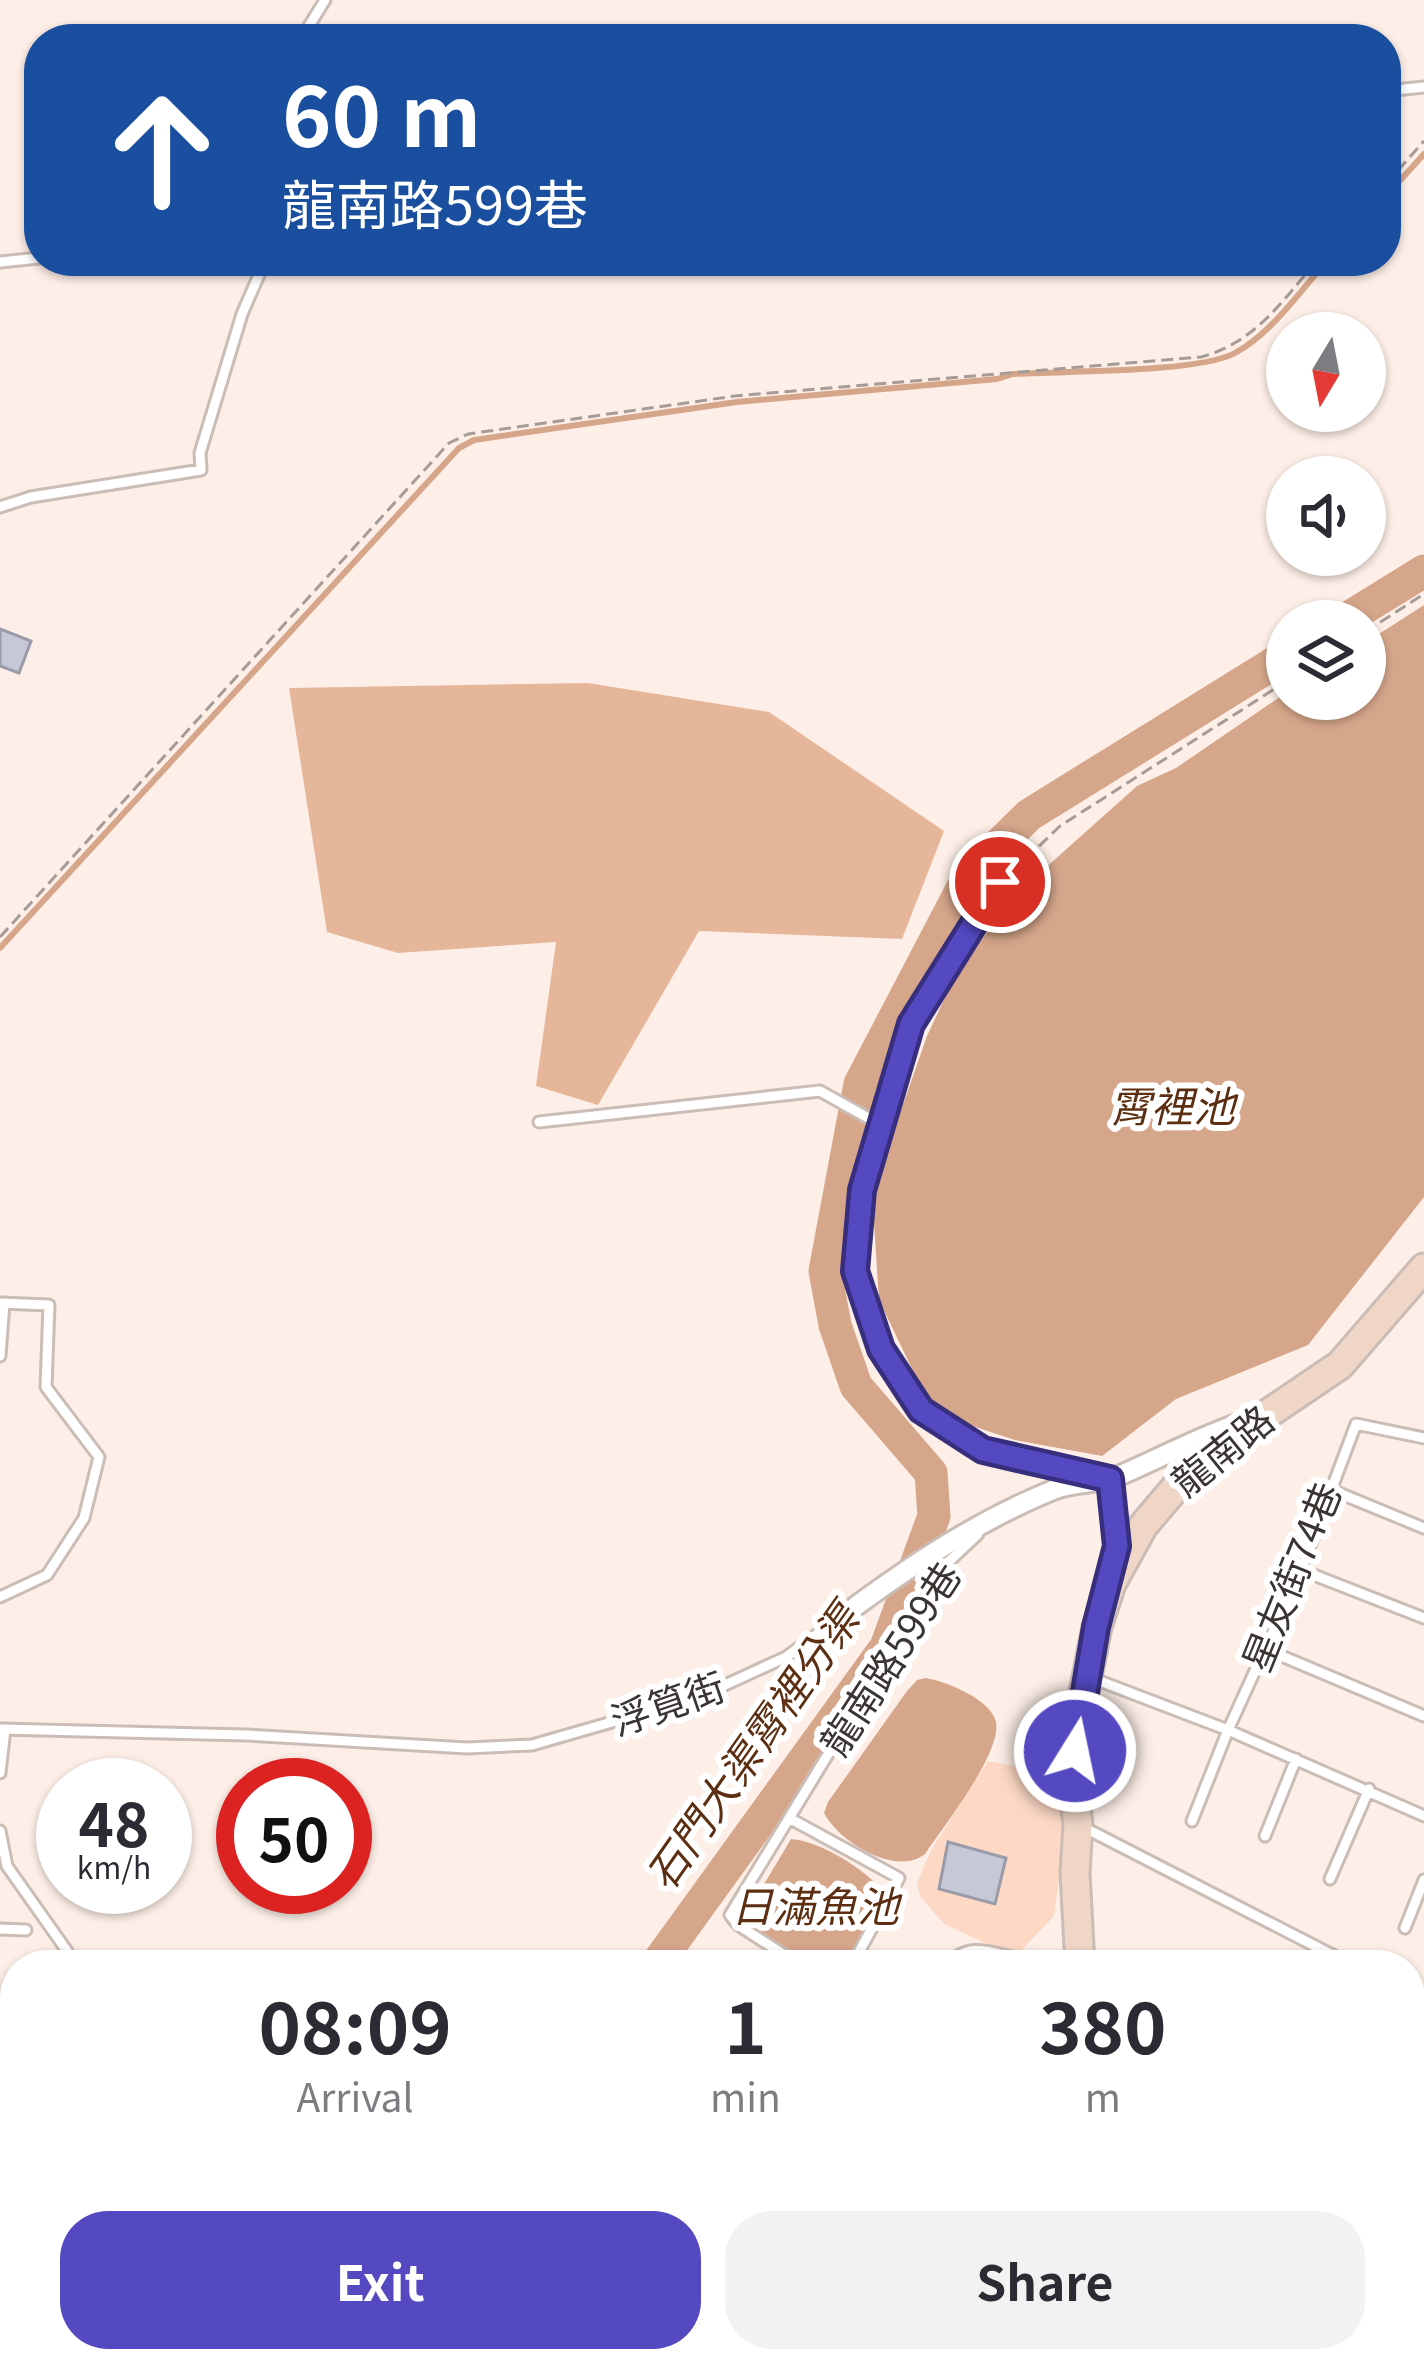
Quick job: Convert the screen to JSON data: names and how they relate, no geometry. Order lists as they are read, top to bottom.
{
  "streets": {
    "main road": ["龍南路"],
    "street": ["浮筧街"],
    "lane": ["星友街74巷", "龍南路599巷"]
  },
  "crossings": [
    ["龍南路", "浮筧街"],
    ["龍南路599巷", "浮筧街"]
  ],
  "water": ["霄裡池", "石門大渠霄裡分渠", "日滿魚池"],
  "north": "bottom",
  "page": {
    "turn": ["60 m", "龍南路599巷"],
    "speed": "48 km/h",
    "limit": "50",
    "eta": [
      "08:09",
      "Arrival",
      "1",
      "min",
      "380",
      "m"
    ],
    "buttons": ["Exit", "Share"]
  }
}
